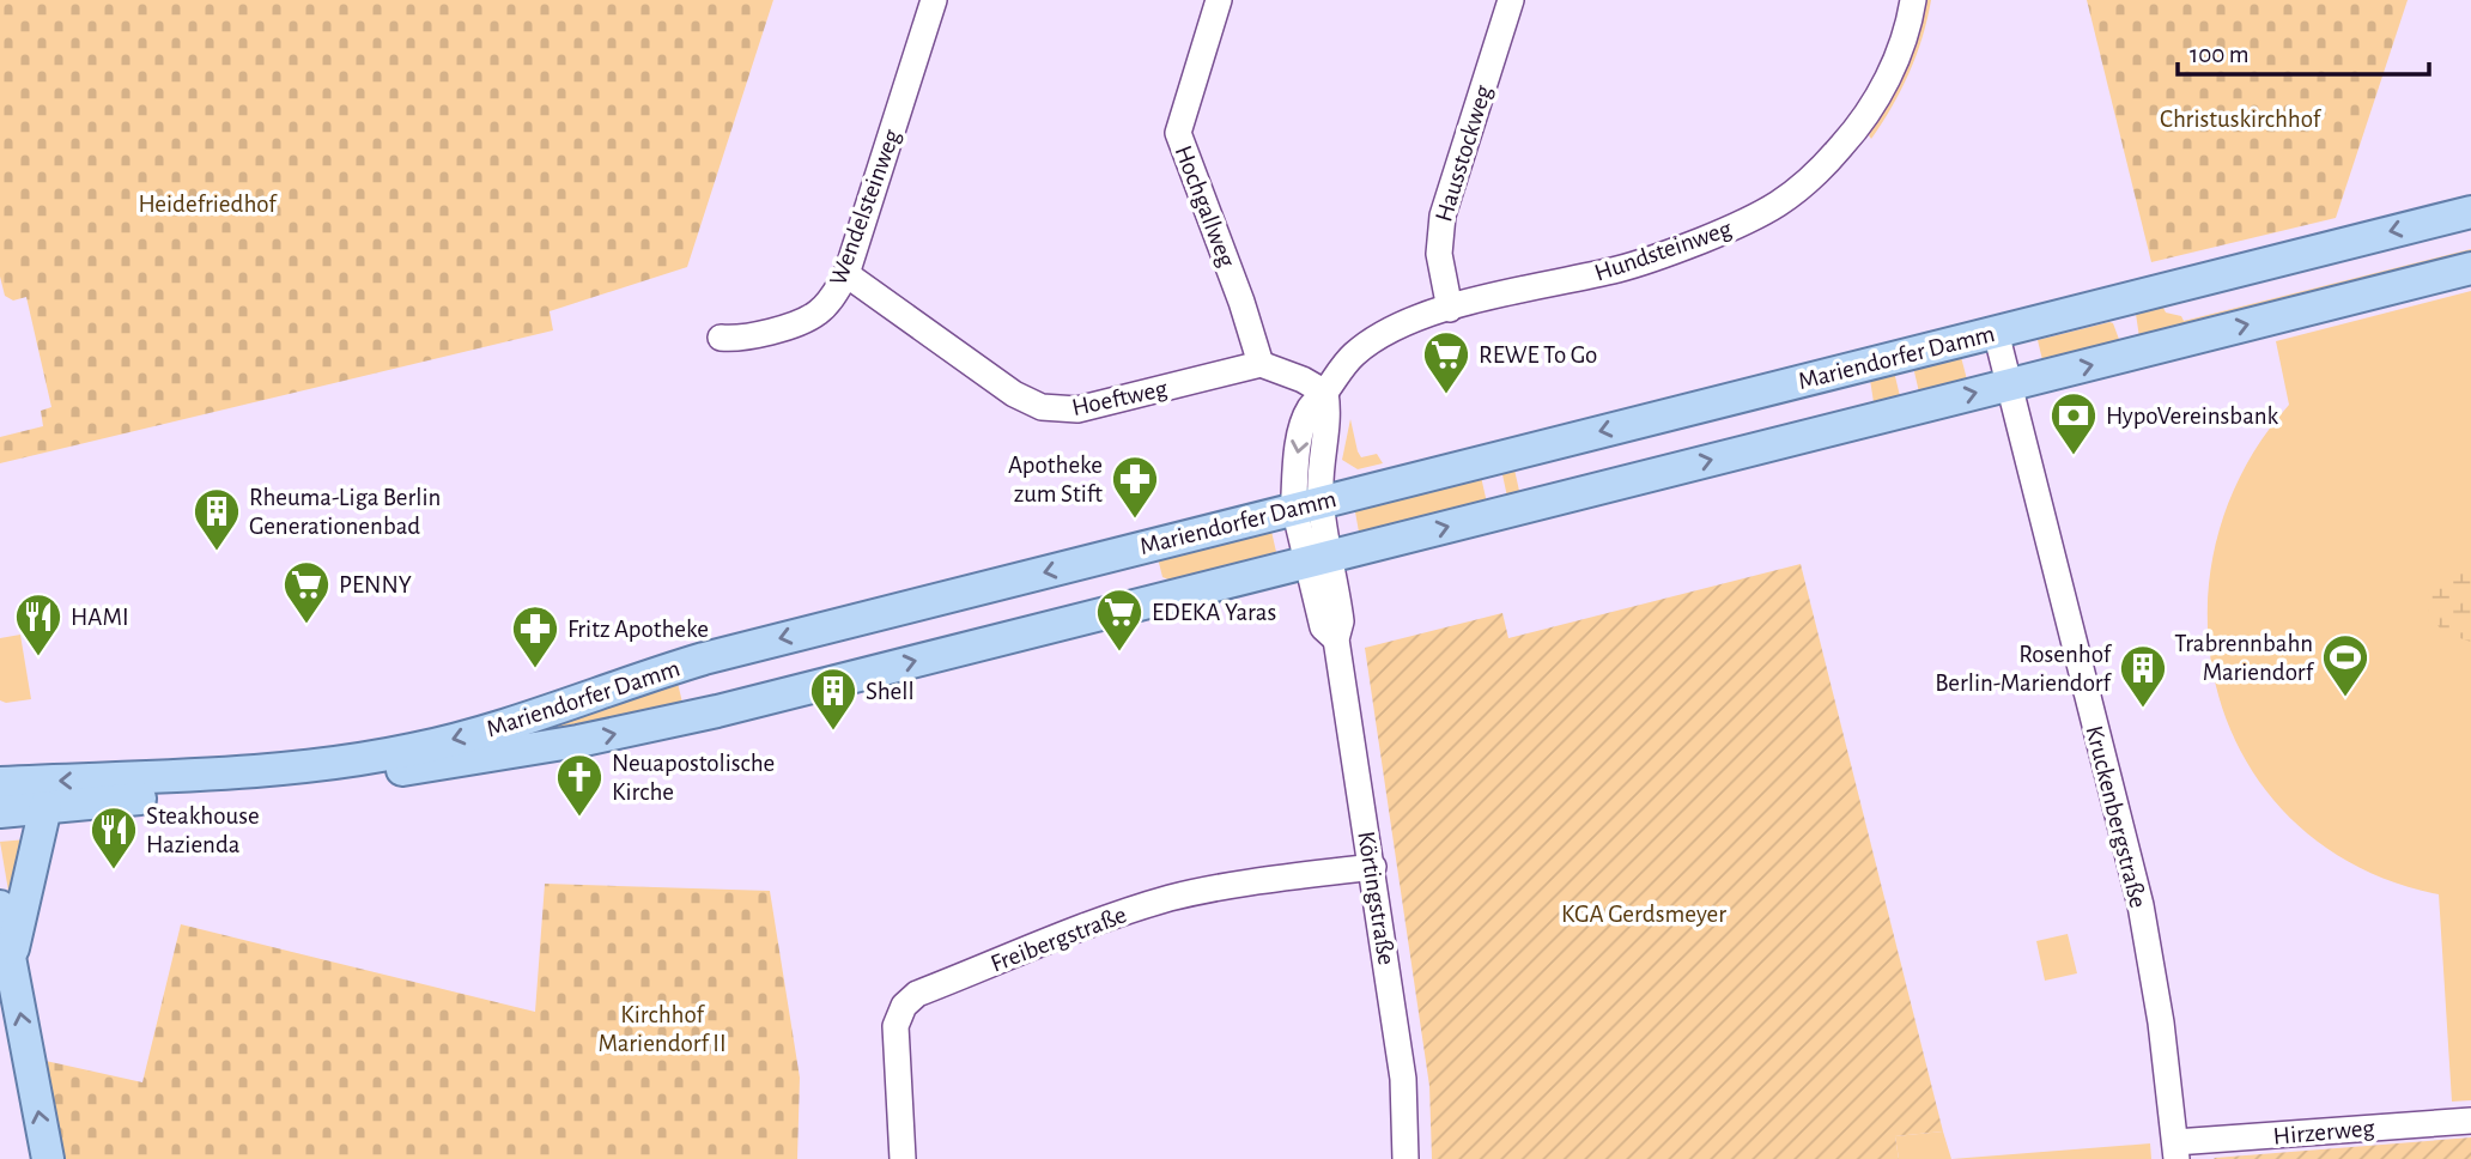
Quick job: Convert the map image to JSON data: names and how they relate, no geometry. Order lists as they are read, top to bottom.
{
  "streets": {
    "main road": ["Mariendorfer Damm"],
    "street": [
      "Hausstockweg",
      "Hochgallweg",
      "Wendelsteinweg",
      "Hundsteinweg",
      "Hoeftweg",
      "Kruckenbergstraße",
      "Körtingstraße",
      "Freibergstraße",
      "Hirzerweg"
    ]
  },
  "crossings": [
    ["Hausstockweg", "Hundsteinweg"],
    ["Hochgallweg", "Hoeftweg"],
    ["Wendelsteinweg", "Hoeftweg"],
    ["Mariendorfer Damm", "Kruckenbergstraße"],
    ["Mariendorfer Damm", "Körtingstraße"],
    ["Kruckenbergstraße", "Hirzerweg"],
    ["Körtingstraße", "Freibergstraße"]
  ],
  "parks": [
    "Christuskirchhof",
    "Heidefriedhof",
    "KGA Gerdsmeyer",
    "Kirchhof Mariendorf II"
  ],
  "places": {
    "supermarket": ["REWE To Go", "PENNY", "EDEKA Yaras"],
    "bank": ["HypoVereinsbank"],
    "pharmacy": ["Apotheke zum Stift", "Fritz Apotheke"],
    "building": ["Rheuma-Liga Berlin Generationenbad", "Rosenhof Berlin-Mariendorf", "Shell"],
    "restaurant": ["HAMI", "Steakhouse Hazienda"],
    "sports": ["Trabrennbahn Mariendorf"],
    "church": ["Neuapostolische Kirche"]
  },
  "scale_bar": "100 m"
}
